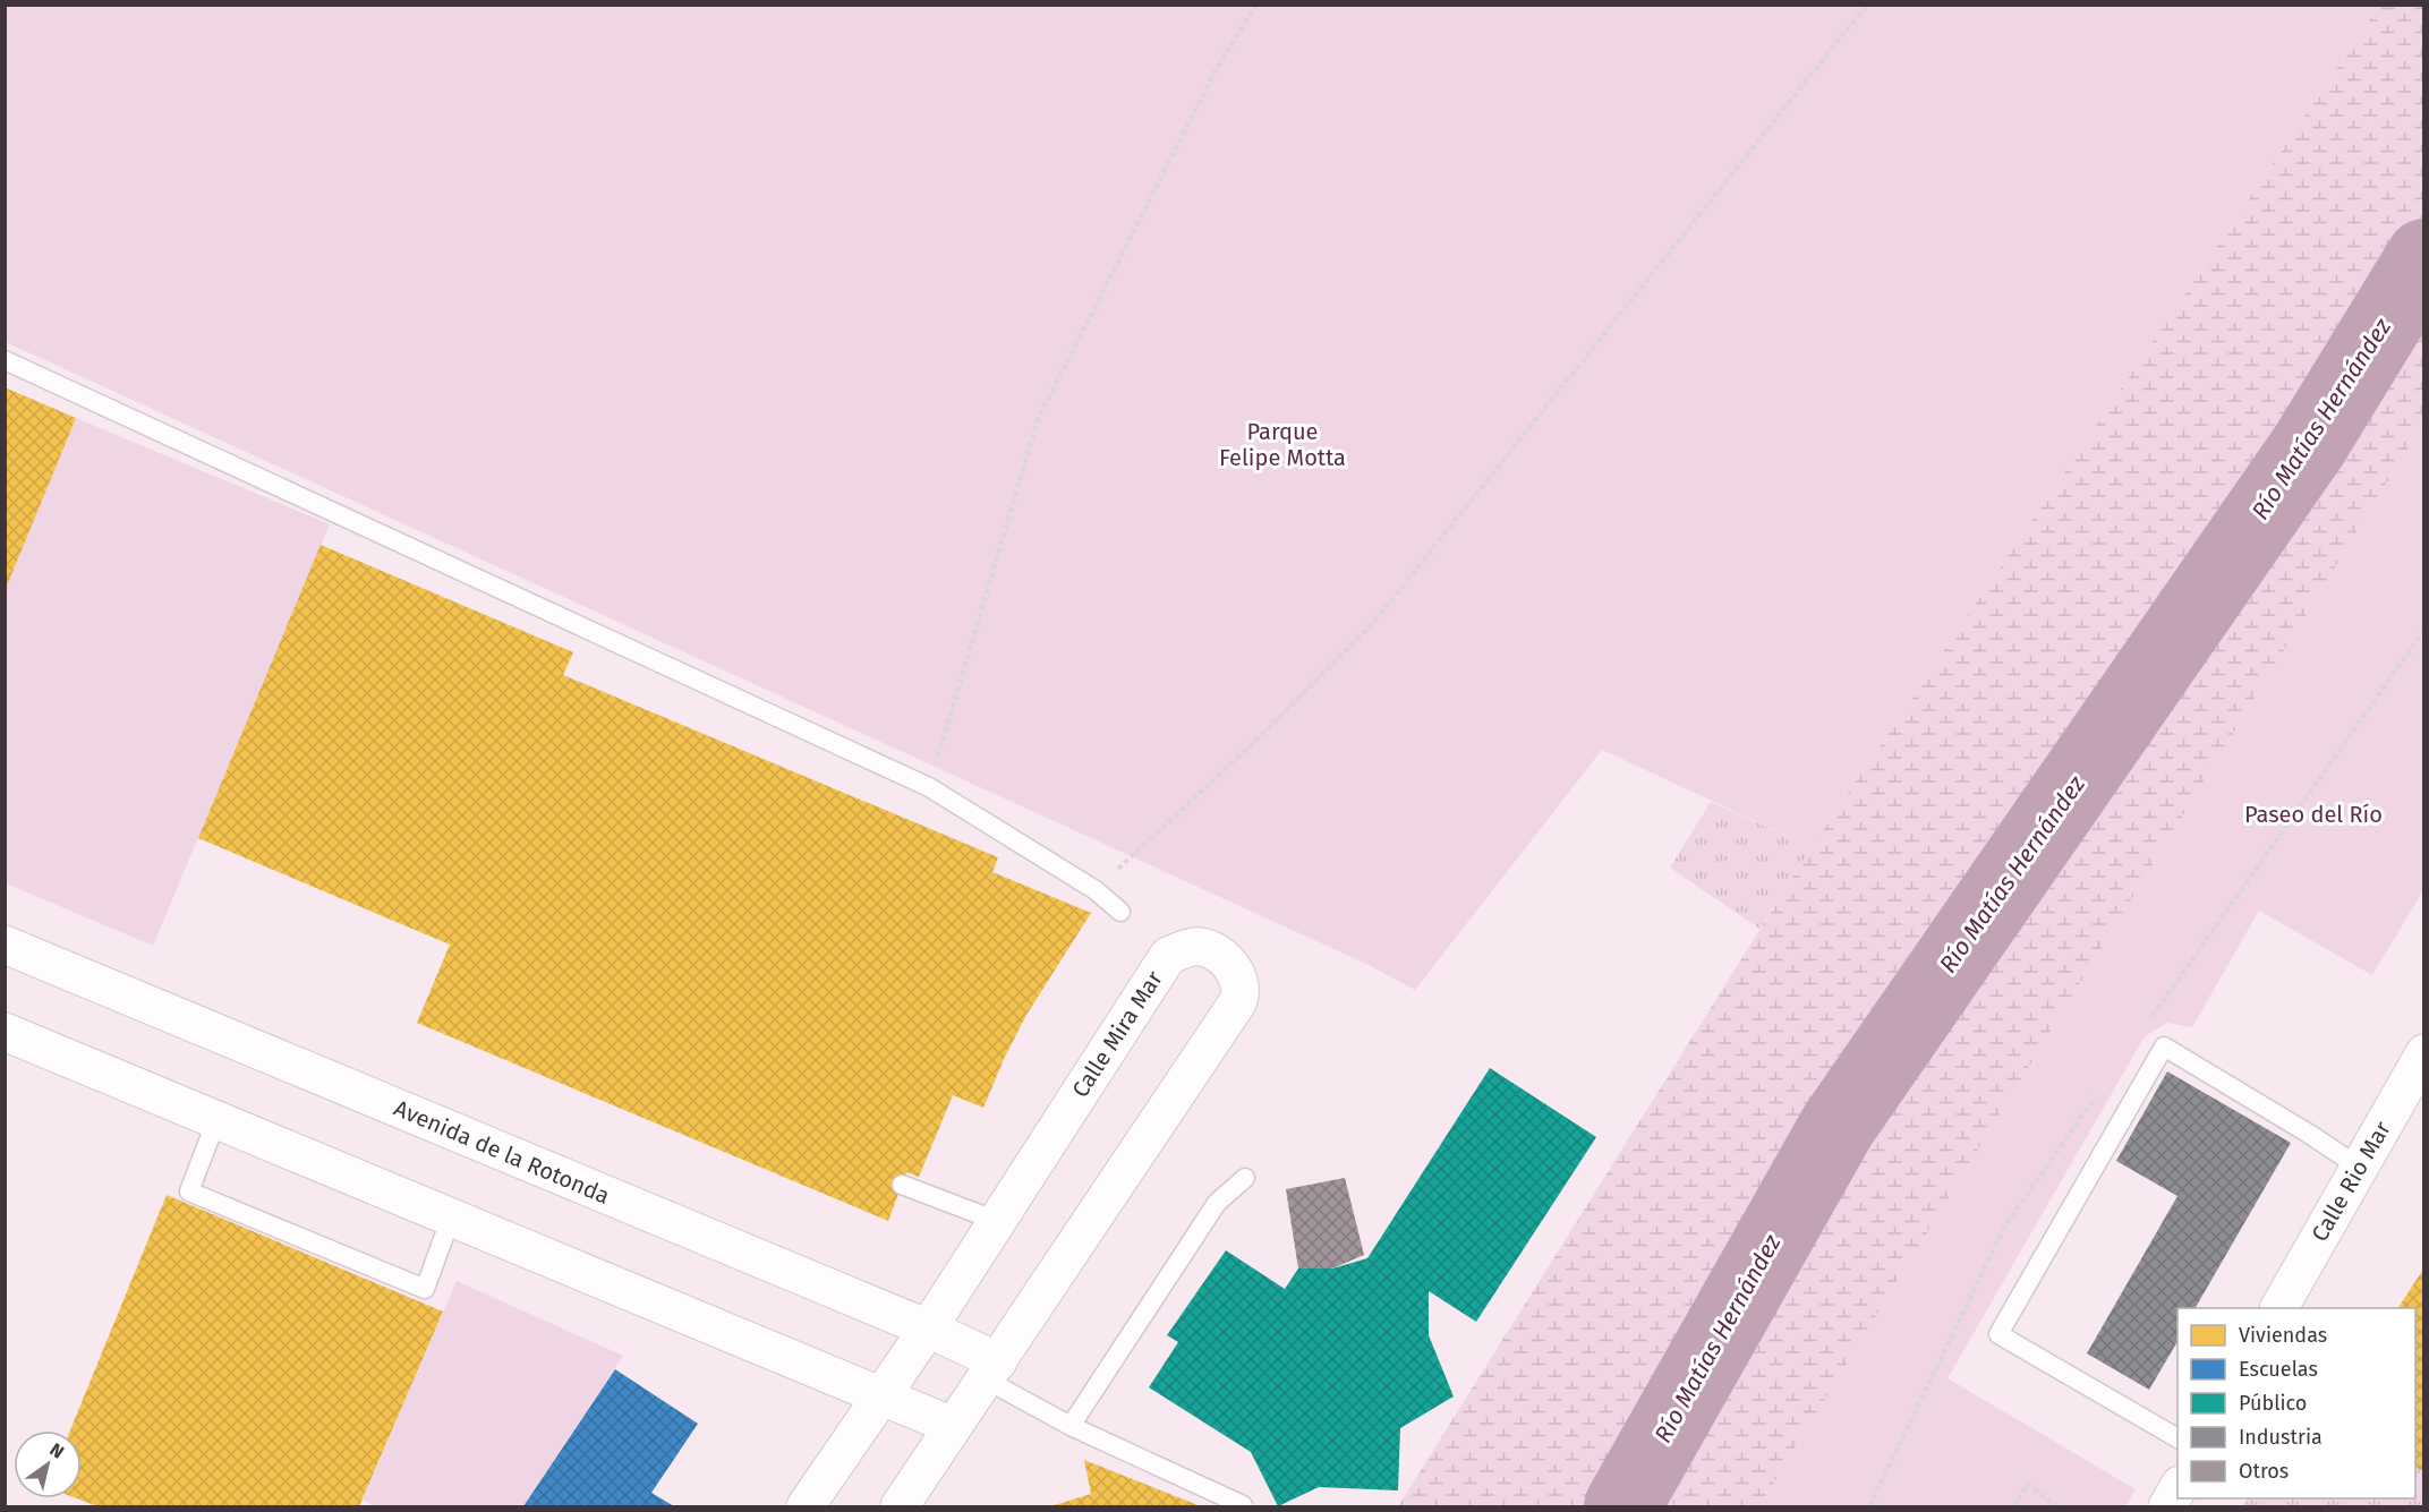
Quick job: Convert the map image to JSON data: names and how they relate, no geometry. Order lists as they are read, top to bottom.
{
  "streets": {
    "street": ["Calle Mira Mar", "Avenida de la Rotonda", "Calle Rio Mar"]
  },
  "crossings": [
    ["Calle Mira Mar", "Avenida de la Rotonda"]
  ],
  "water": ["Río Matías Hernández"],
  "parks": ["Parque Felipe Motta", "Paseo del Río"],
  "legend": [
    "Viviendas",
    "Escuelas",
    "Público",
    "Industria",
    "Otros"
  ],
  "north": "top right"
}
